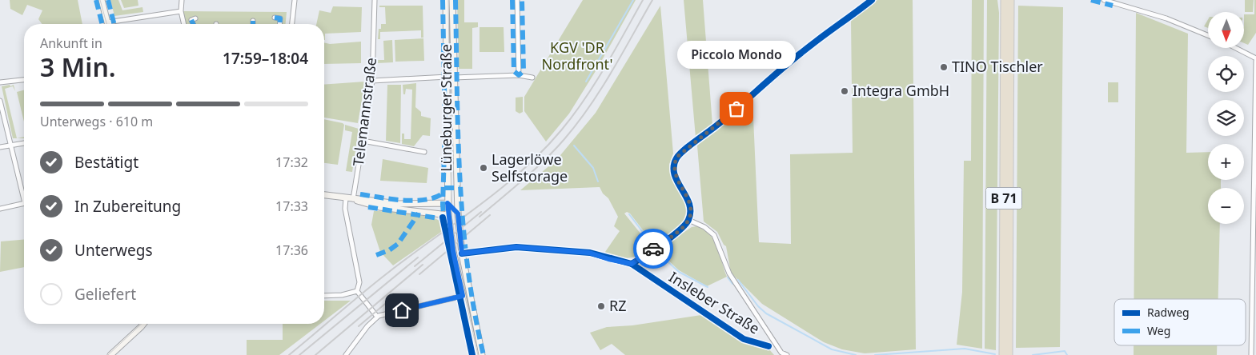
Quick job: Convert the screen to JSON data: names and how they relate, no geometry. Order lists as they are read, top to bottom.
{
  "streets": {
    "highway": ["B 71"],
    "main road": ["Lüneburger Straße"],
    "street": ["Telemannstraße", "Insleber Straße"]
  },
  "crossings": [
    ["Lüneburger Straße", "Insleber Straße"]
  ],
  "parks": ["KGV 'DR Nordfront'"],
  "places": [
    "TINO Tischler",
    "Integra GmbH",
    "Piccolo Mondo",
    "Lagerlöwe Selfstorage",
    "RZ"
  ],
  "legend": ["Radweg", "Weg"],
  "north": "bottom",
  "page": {
    "map_buttons": ["+", "−"],
    "heading": ["3 Min.", "Ankunft in", "17:59–18:04"],
    "bubble": "Piccolo Mondo",
    "bar": "Unterwegs · 610 m",
    "list": [
      ["Bestätigt", "17:32"],
      ["In Zubereitung", "17:33"],
      ["Unterwegs", "17:36"],
      "Geliefert"
    ]
  }
}
